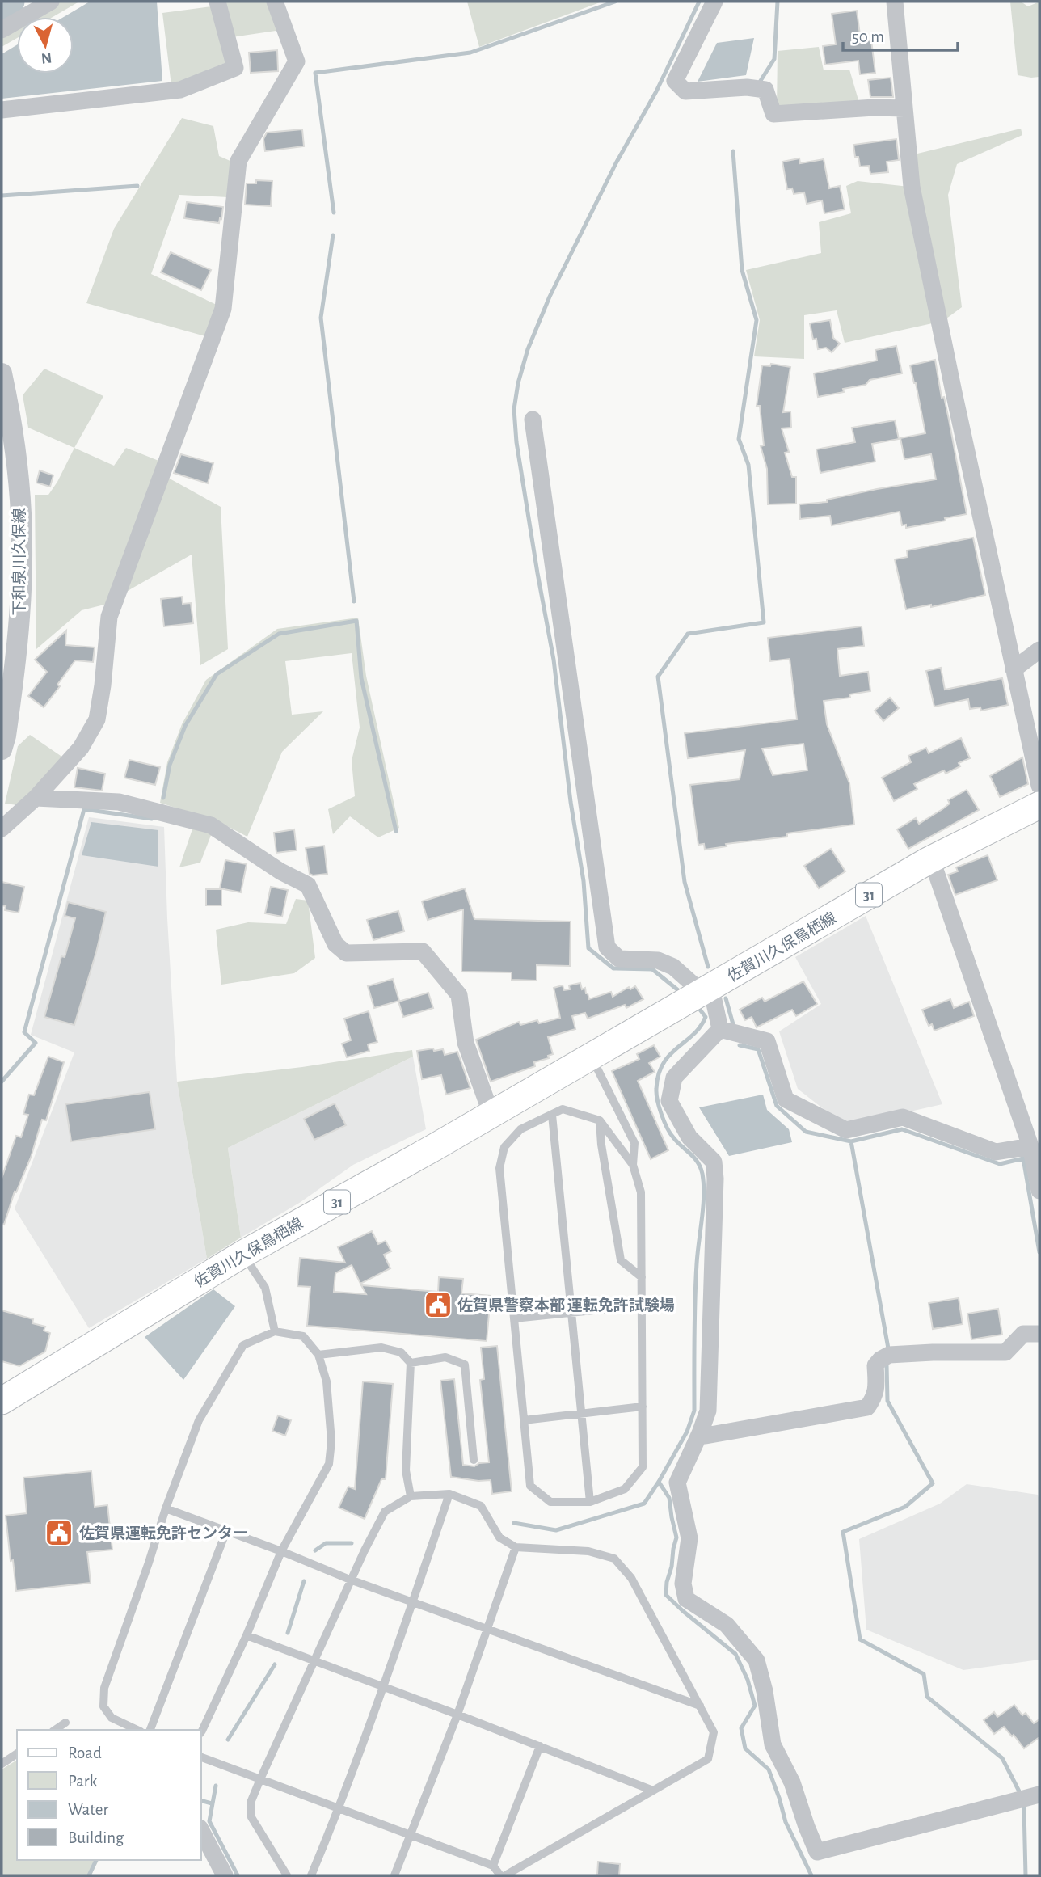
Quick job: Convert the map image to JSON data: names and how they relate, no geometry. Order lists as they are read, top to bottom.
{
  "streets": {
    "main road": ["31", "佐賀川久保鳥栖線"],
    "street": ["下和泉川久保線"]
  },
  "places": {
    "public building": ["佐賀県警察本部 運転免許試験場", "佐賀県運転免許センター"]
  },
  "legend": [
    "Road",
    "Park",
    "Water",
    "Building"
  ],
  "scale_bar": "50 m",
  "north": "bottom"
}
